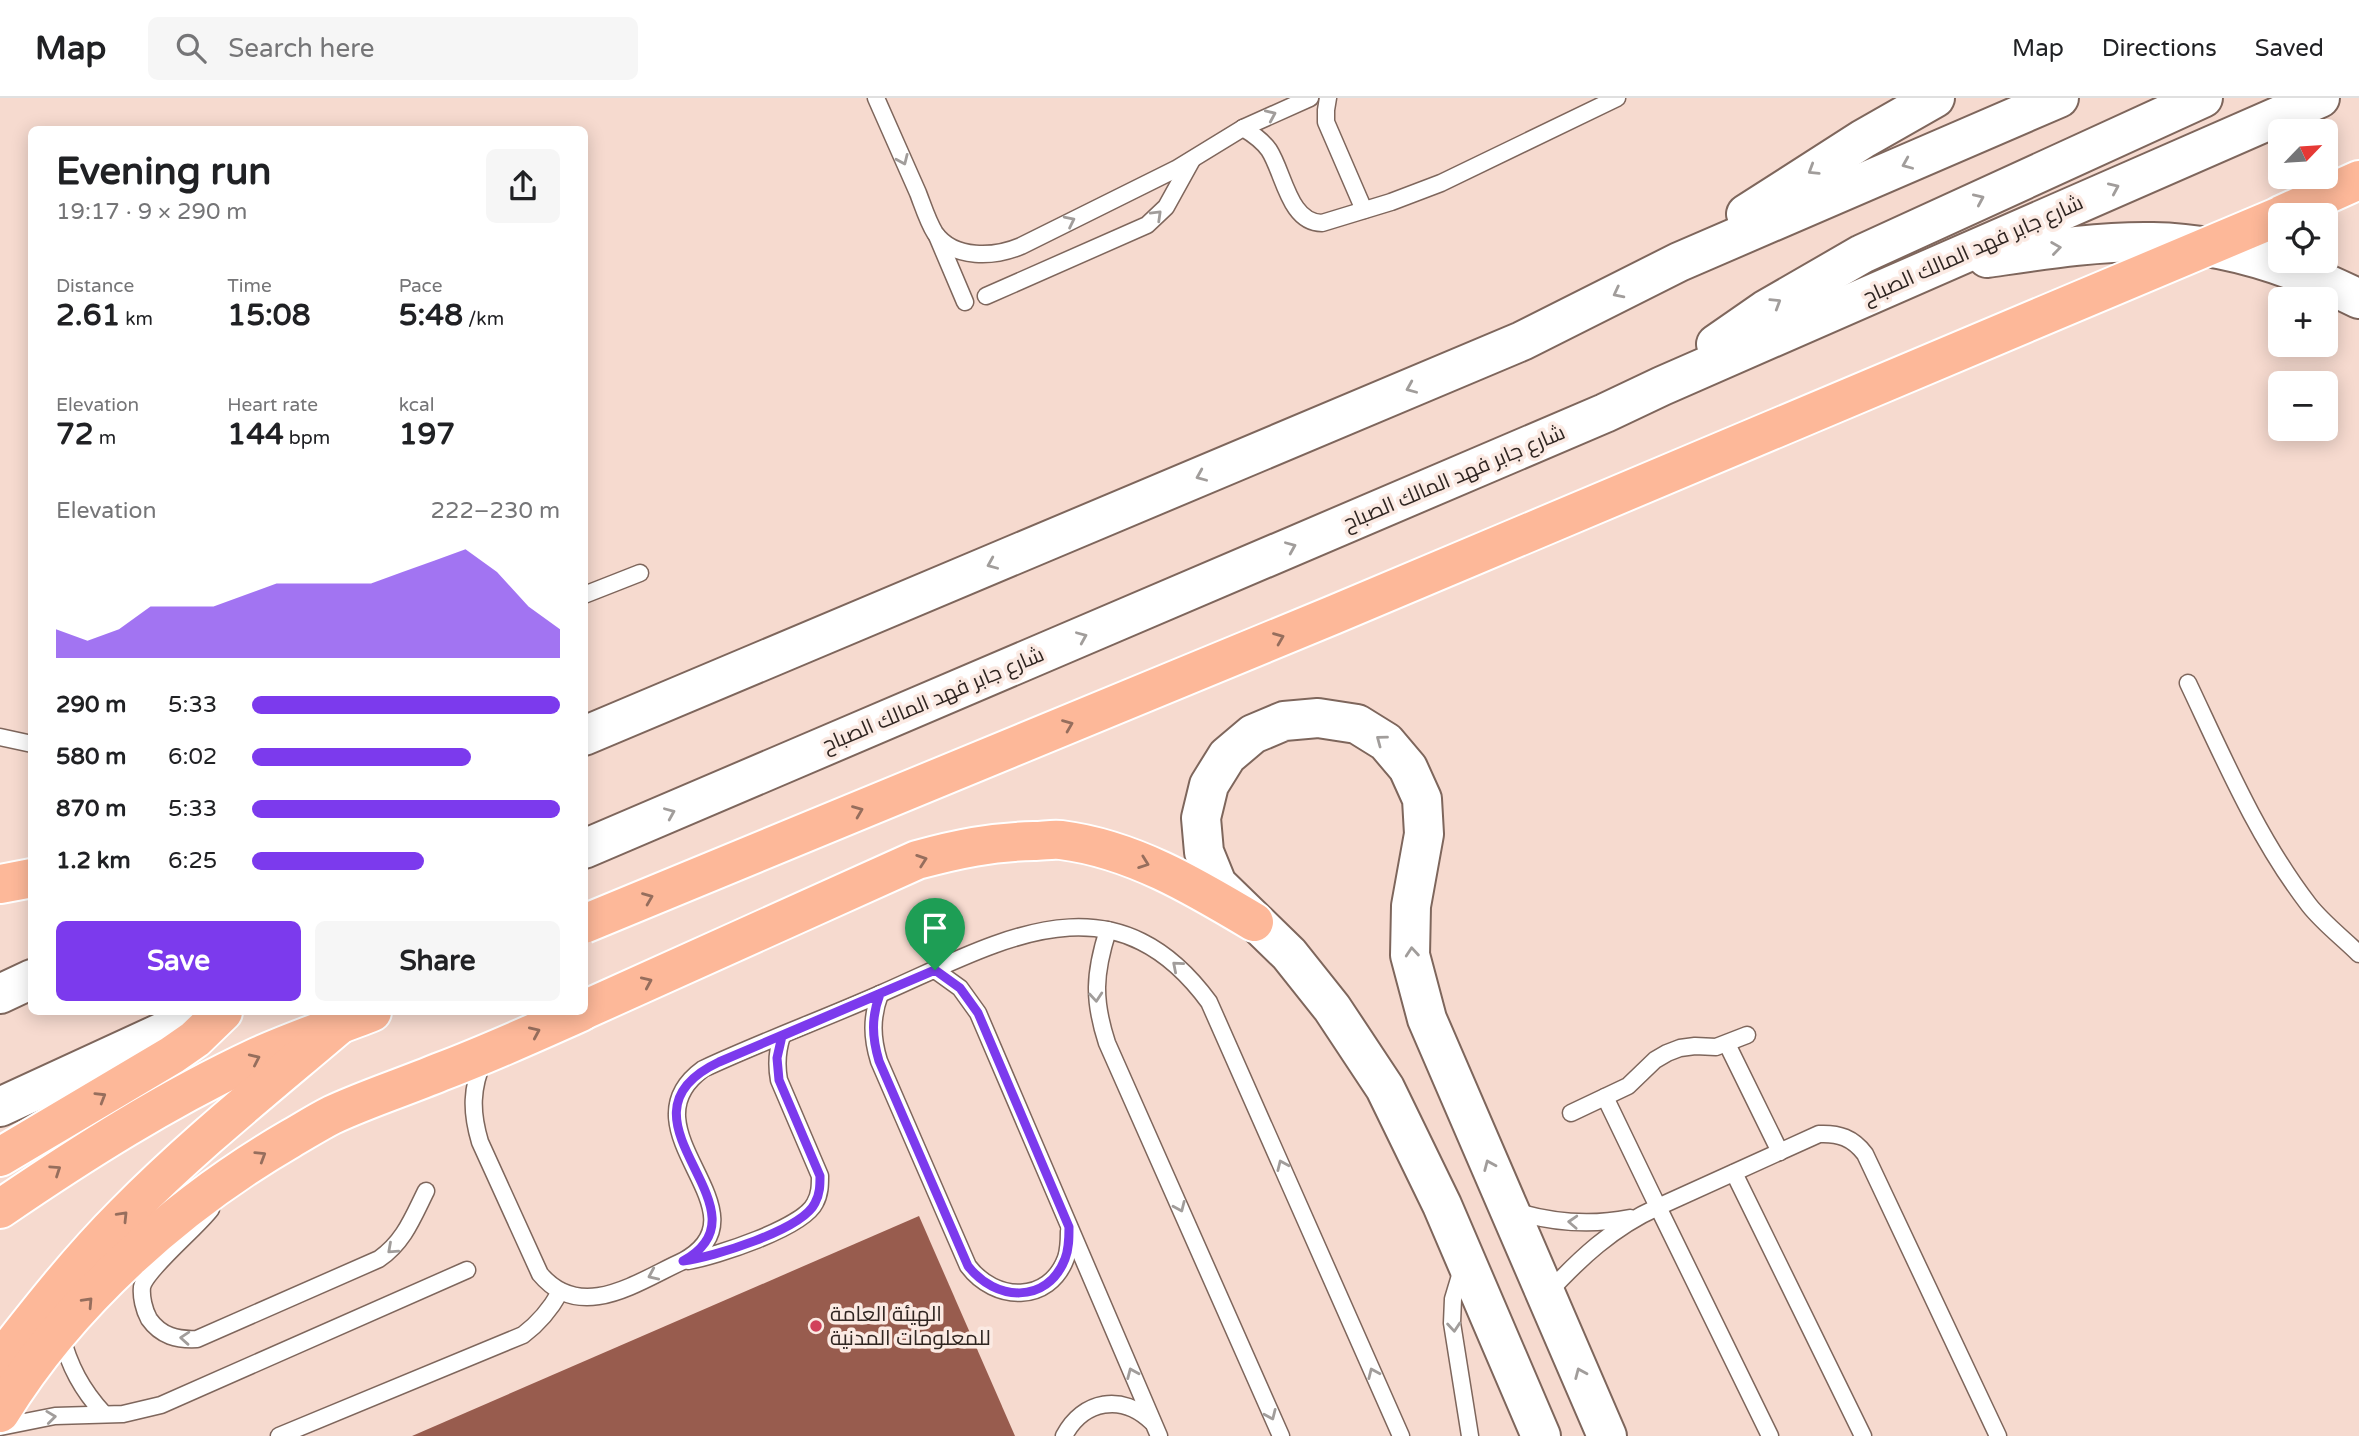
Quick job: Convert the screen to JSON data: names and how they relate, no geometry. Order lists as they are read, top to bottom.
{
  "streets": {
    "street": ["شارع جابر فهد المالك الصباح"]
  },
  "places": ["الهيئة العامة للمعلومات المدنية"],
  "north": "top right",
  "page": {
    "header": "Map",
    "search": "Search here",
    "nav": ["Map", "Directions", "Saved"],
    "map_buttons": ["+", "−"],
    "heading": ["Evening run", "19:17 · 9 × 290 m"],
    "stats": [
      ["Distance", "2.61 km"],
      ["Time", "15:08"],
      ["Pace", "5:48 /km"],
      ["Elevation", "72 m"],
      ["Heart rate", "144 bpm"],
      ["kcal", "197"]
    ],
    "chart": ["Elevation", "222–230 m"],
    "list": [
      {
        "name": "290 m",
        "note": "5:33"
      },
      {
        "name": "580 m",
        "note": "6:02"
      },
      {
        "name": "870 m",
        "note": "5:33"
      },
      {
        "name": "1.2 km",
        "note": "6:25"
      }
    ],
    "buttons": ["Save", "Share"]
  }
}
